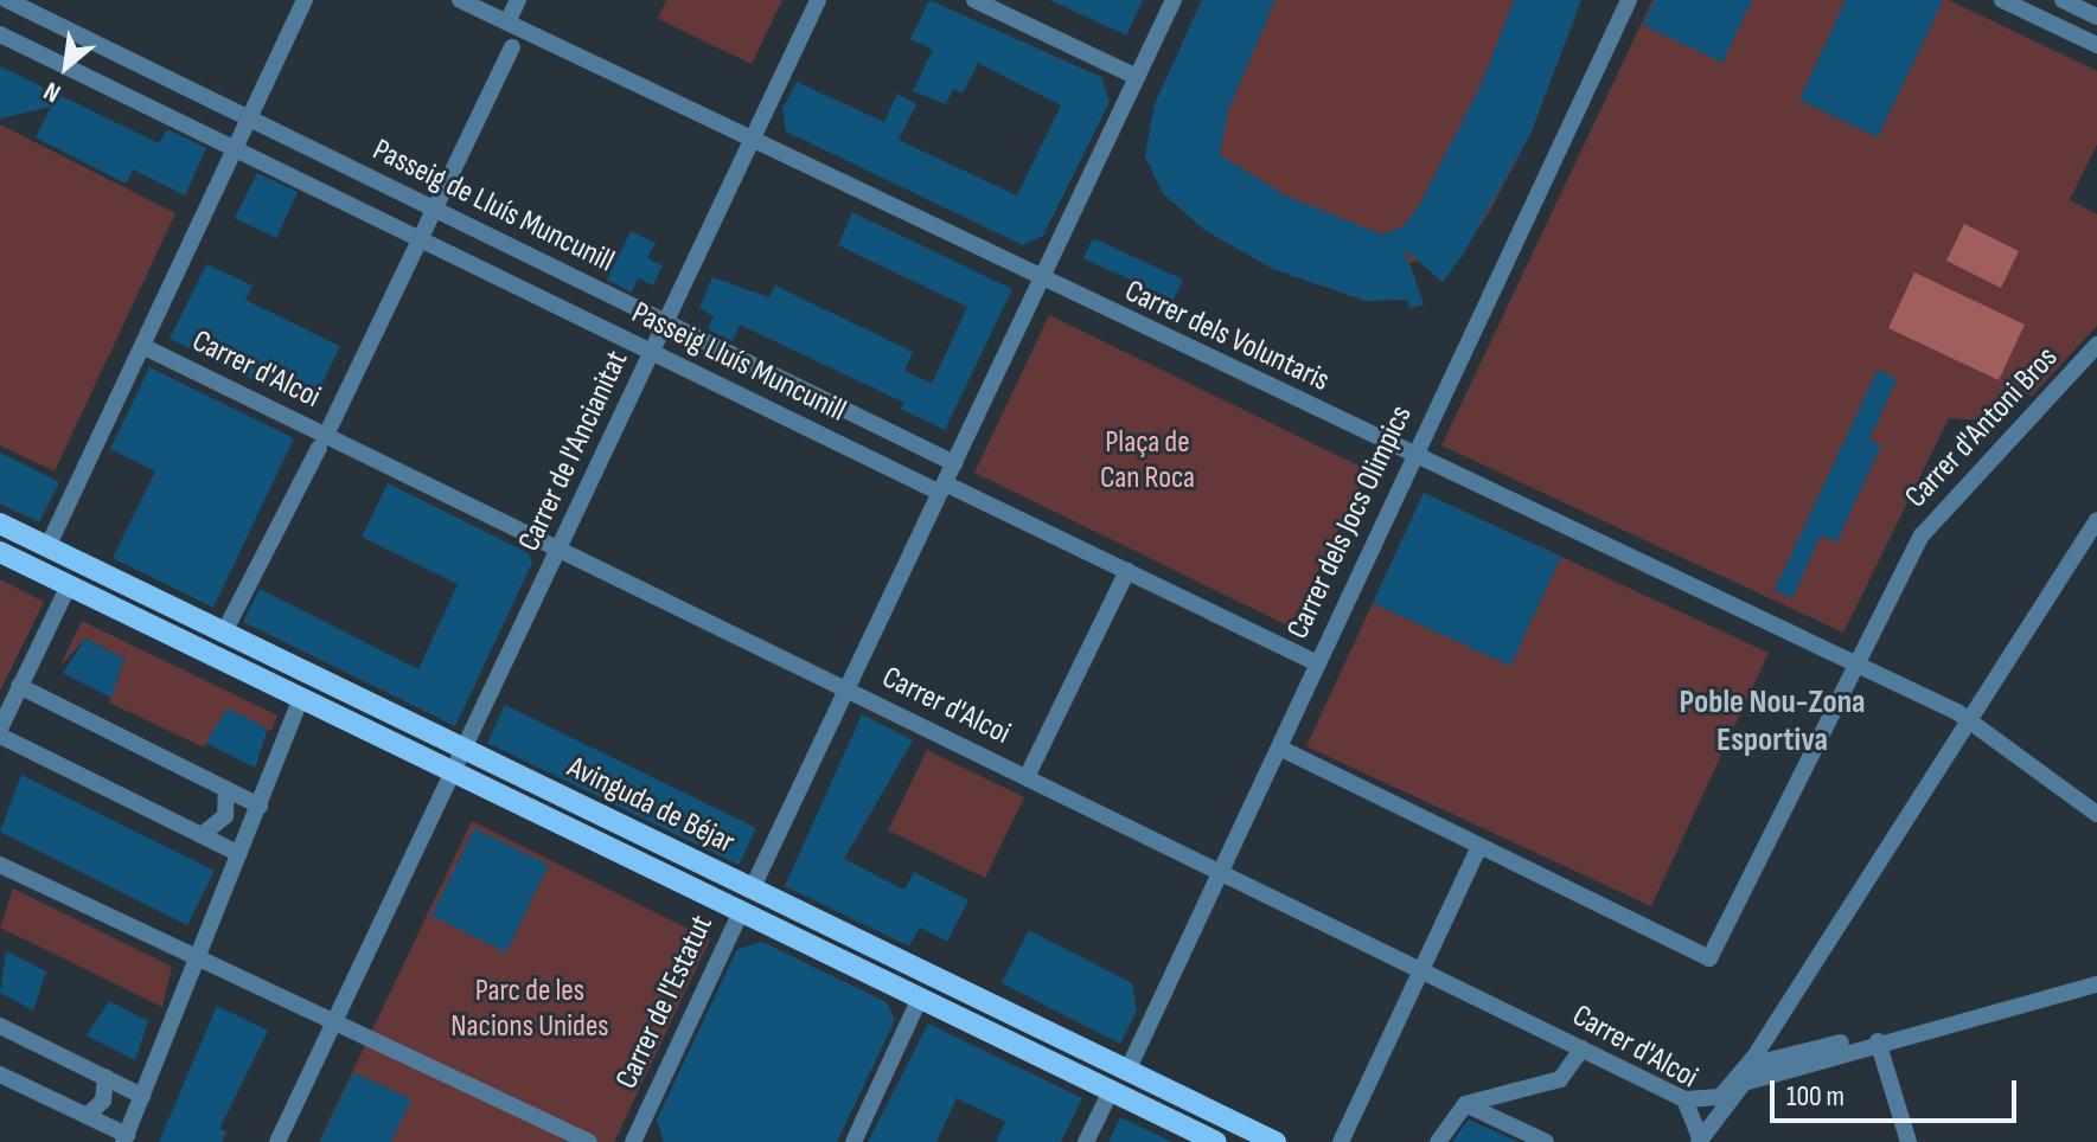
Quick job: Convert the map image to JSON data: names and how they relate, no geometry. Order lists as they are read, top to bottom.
{
  "streets": {
    "main road": ["Avinguda de Béjar", "Carrer de l'Estatut"],
    "street": [
      "Passeig de Lluís Muncunill",
      "Carrer dels Voluntaris",
      "Passeig Lluís Muncunill",
      "Carrer d'Alcoi",
      "Carrer d'Antoni Bros",
      "Carrer de l'Ancianitat",
      "Carrer dels Jocs Olimpics"
    ]
  },
  "crossings": [
    ["Passeig de Lluís Muncunill", "Carrer de l'Ancianitat"],
    ["Carrer dels Voluntaris", "Carrer d'Antoni Bros"],
    ["Carrer dels Voluntaris", "Carrer de l'Ancianitat"],
    ["Carrer dels Voluntaris", "Carrer dels Jocs Olimpics"],
    ["Passeig Lluís Muncunill", "Carrer de l'Ancianitat"],
    ["Carrer d'Alcoi", "Carrer de l'Ancianitat"],
    ["Carrer d'Alcoi", "Carrer dels Jocs Olimpics"],
    ["Carrer de l'Ancianitat", "Avinguda de Béjar"],
    ["Carrer dels Jocs Olimpics", "Avinguda de Béjar"],
    ["Avinguda de Béjar", "Carrer de l'Estatut"]
  ],
  "districts": ["Poble Nou-Zona Esportiva"],
  "parks": ["Plaça de Can Roca", "Parc de les Nacions Unides"],
  "scale_bar": "100 m",
  "north": "bottom left"
}
